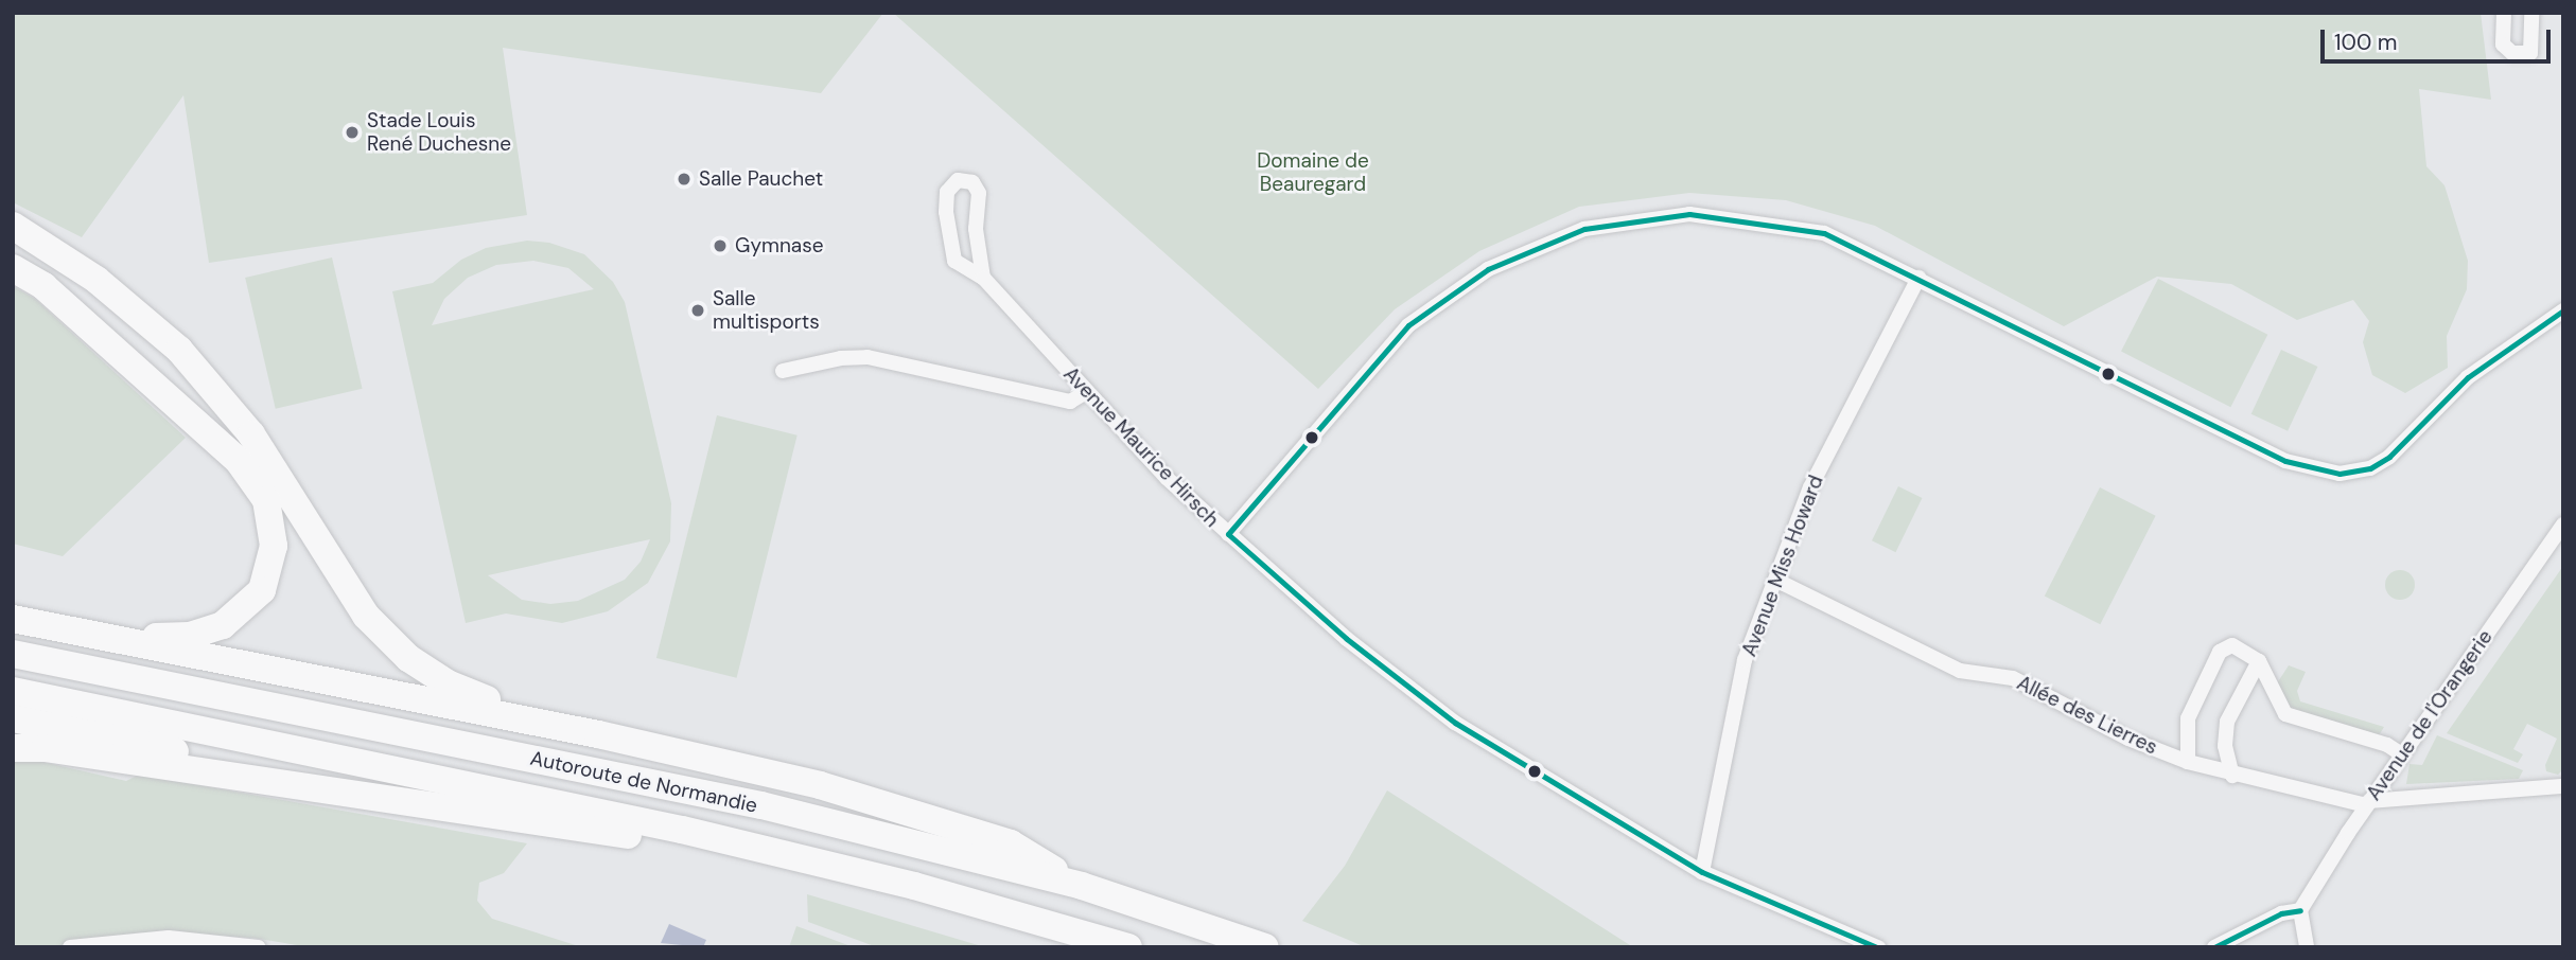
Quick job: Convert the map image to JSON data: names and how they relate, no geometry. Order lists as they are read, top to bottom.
{
  "streets": {
    "highway": ["Autoroute de Normandie"],
    "street": [
      "Avenue Maurice Hirsch",
      "Avenue Miss Howard",
      "Allée des Lierres",
      "Avenue de l'Orangerie"
    ]
  },
  "crossings": [
    ["Avenue Maurice Hirsch", "Avenue Miss Howard"],
    ["Avenue Miss Howard", "Allée des Lierres"],
    ["Allée des Lierres", "Avenue de l'Orangerie"]
  ],
  "parks": ["Domaine de Beauregard"],
  "places": [
    "Stade Louis René Duchesne",
    "Salle Pauchet",
    "Gymnase",
    "Salle multisports"
  ],
  "scale_bar": "100 m"
}
